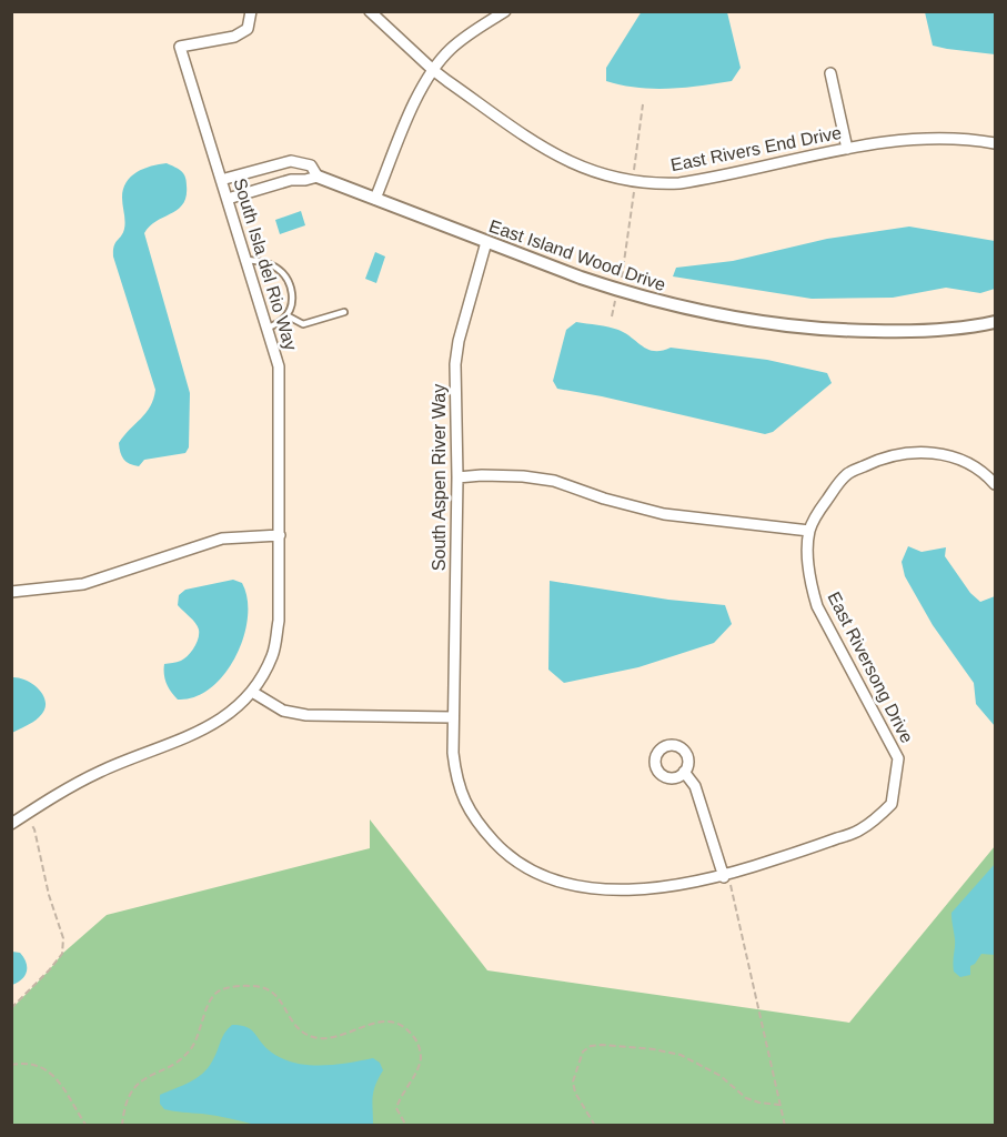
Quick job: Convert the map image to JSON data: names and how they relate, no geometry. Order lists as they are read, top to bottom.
{
  "streets": {
    "street": [
      "East Rivers End Drive",
      "East Island Wood Drive",
      "South Isla del Rio Way",
      "South Aspen River Way",
      "East Riversong Drive"
    ]
  },
  "crossings": [
    ["East Island Wood Drive", "South Isla del Rio Way"],
    ["East Island Wood Drive", "South Aspen River Way"],
    ["South Aspen River Way", "East Riversong Drive"]
  ]
}
